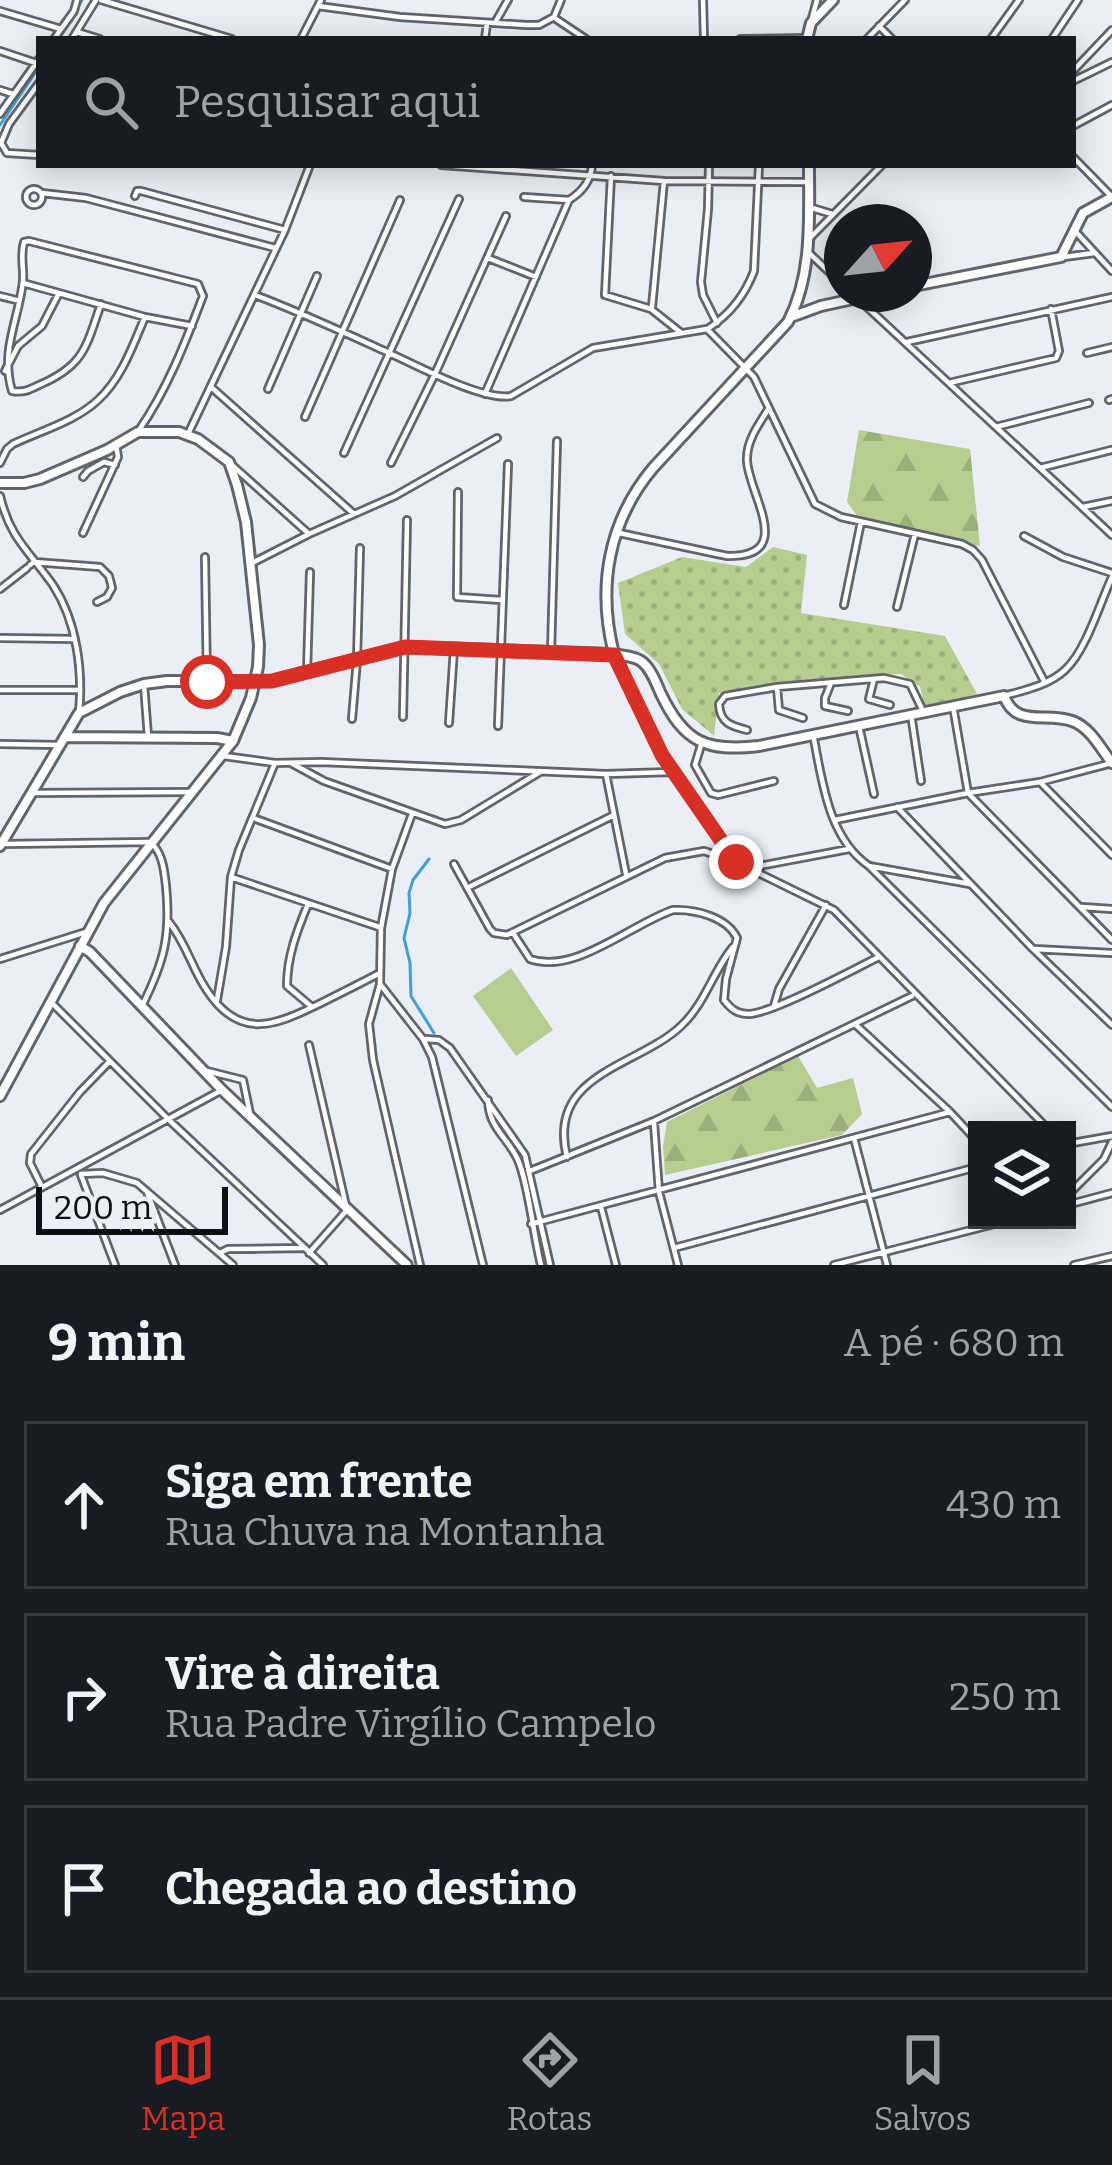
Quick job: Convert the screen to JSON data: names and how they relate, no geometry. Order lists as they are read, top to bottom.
{
  "scale_bar": "200 m",
  "north": "top right",
  "page": {
    "search": "Pesquisar aqui",
    "scale": "200 m",
    "heading": ["9 min", "A pé · 680 m"],
    "list": [
      ["Siga em frente", "Rua Chuva na Montanha", "430 m"],
      ["Vire à direita", "Rua Padre Virgílio Campelo", "250 m"],
      "Chegada ao destino"
    ],
    "nav": ["Mapa", "Rotas", "Salvos"]
  }
}
